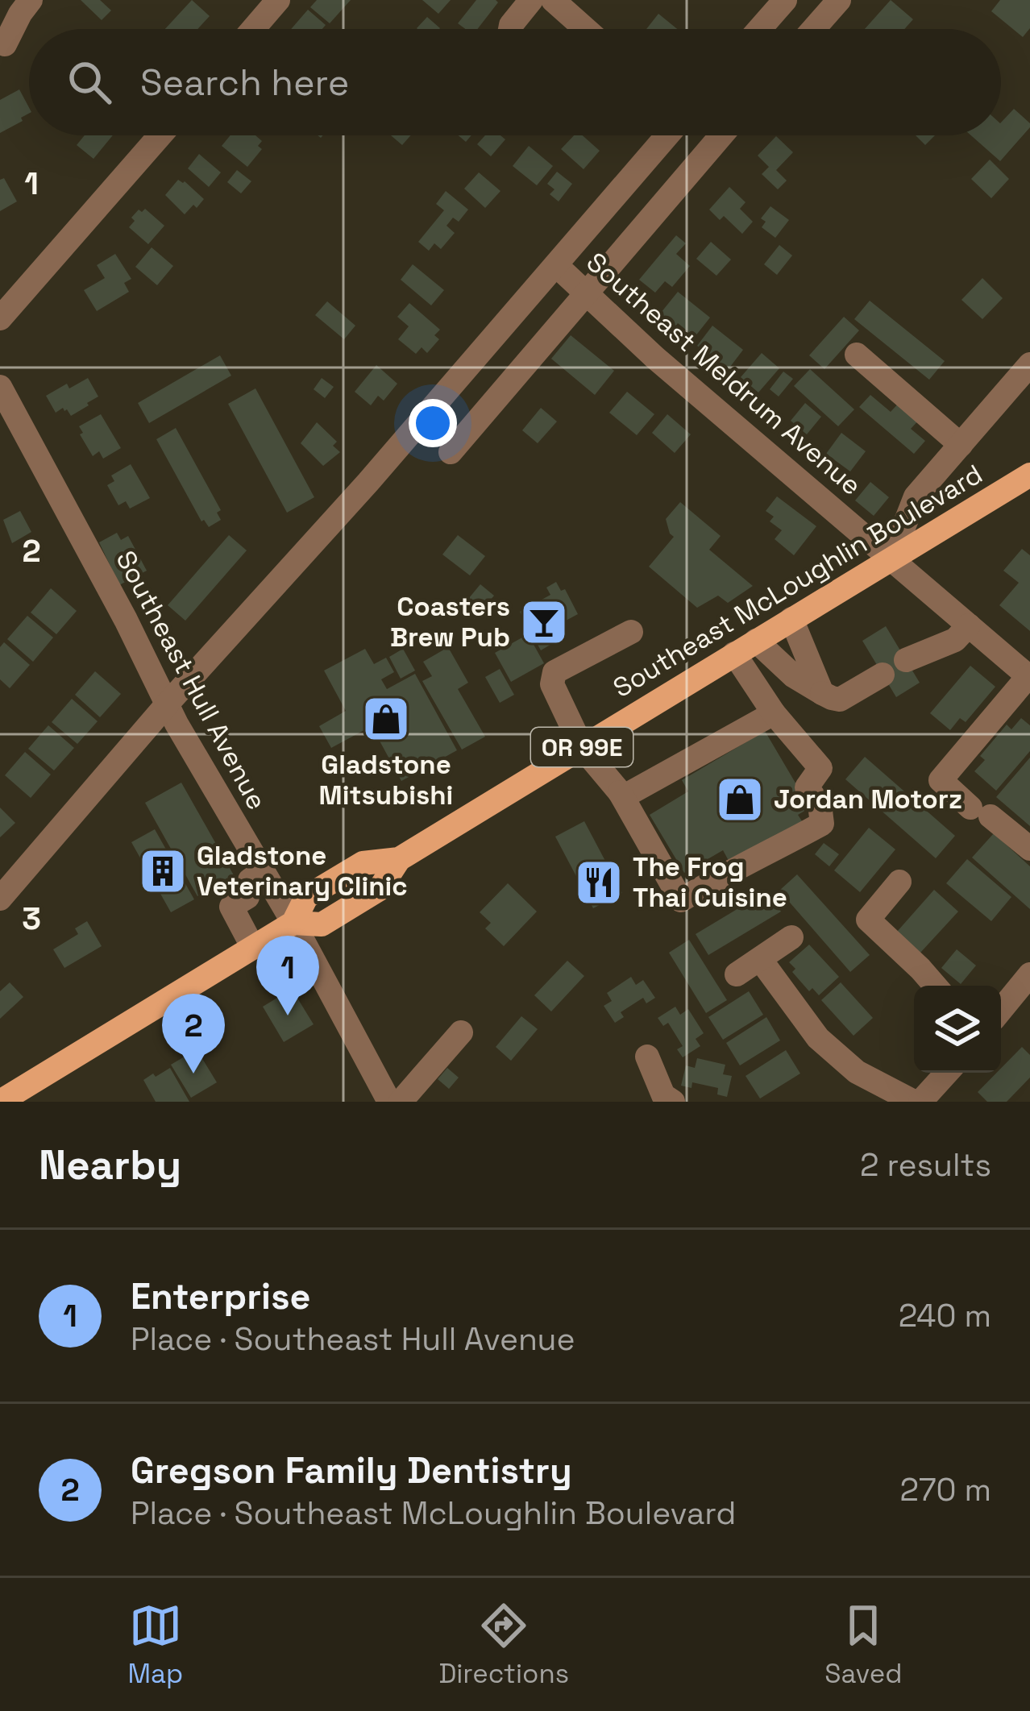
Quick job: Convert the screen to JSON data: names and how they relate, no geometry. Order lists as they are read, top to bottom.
{
  "streets": {
    "main road": ["Southeast McLoughlin Boulevard", "OR 99E"],
    "street": ["Southeast Meldrum Avenue", "Southeast Hull Avenue"]
  },
  "crossings": [
    ["Southeast Meldrum Avenue", "Southeast McLoughlin Boulevard"],
    ["Southeast McLoughlin Boulevard", "Southeast Hull Avenue"]
  ],
  "places": {
    "bar": ["Coasters Brew Pub"],
    "shop": ["Gladstone Mitsubishi", "Jordan Motorz"],
    "building": ["Gladstone Veterinary Clinic"],
    "restaurant": ["The Frog Thai Cuisine"]
  },
  "page": {
    "search": "Search here",
    "pins": ["1", "2"],
    "heading": ["Nearby", "2 results"],
    "list": [
      {
        "mark": "1",
        "name": "Enterprise",
        "note": "Place · Southeast Hull Avenue",
        "value": "240 m"
      },
      {
        "mark": "2",
        "name": "Gregson Family Dentistry",
        "note": "Place · Southeast McLoughlin Boulevard",
        "value": "270 m"
      }
    ],
    "nav": ["Map", "Directions", "Saved"]
  },
  "grid": {
    "rows": ["1", "2", "3"]
  }
}
